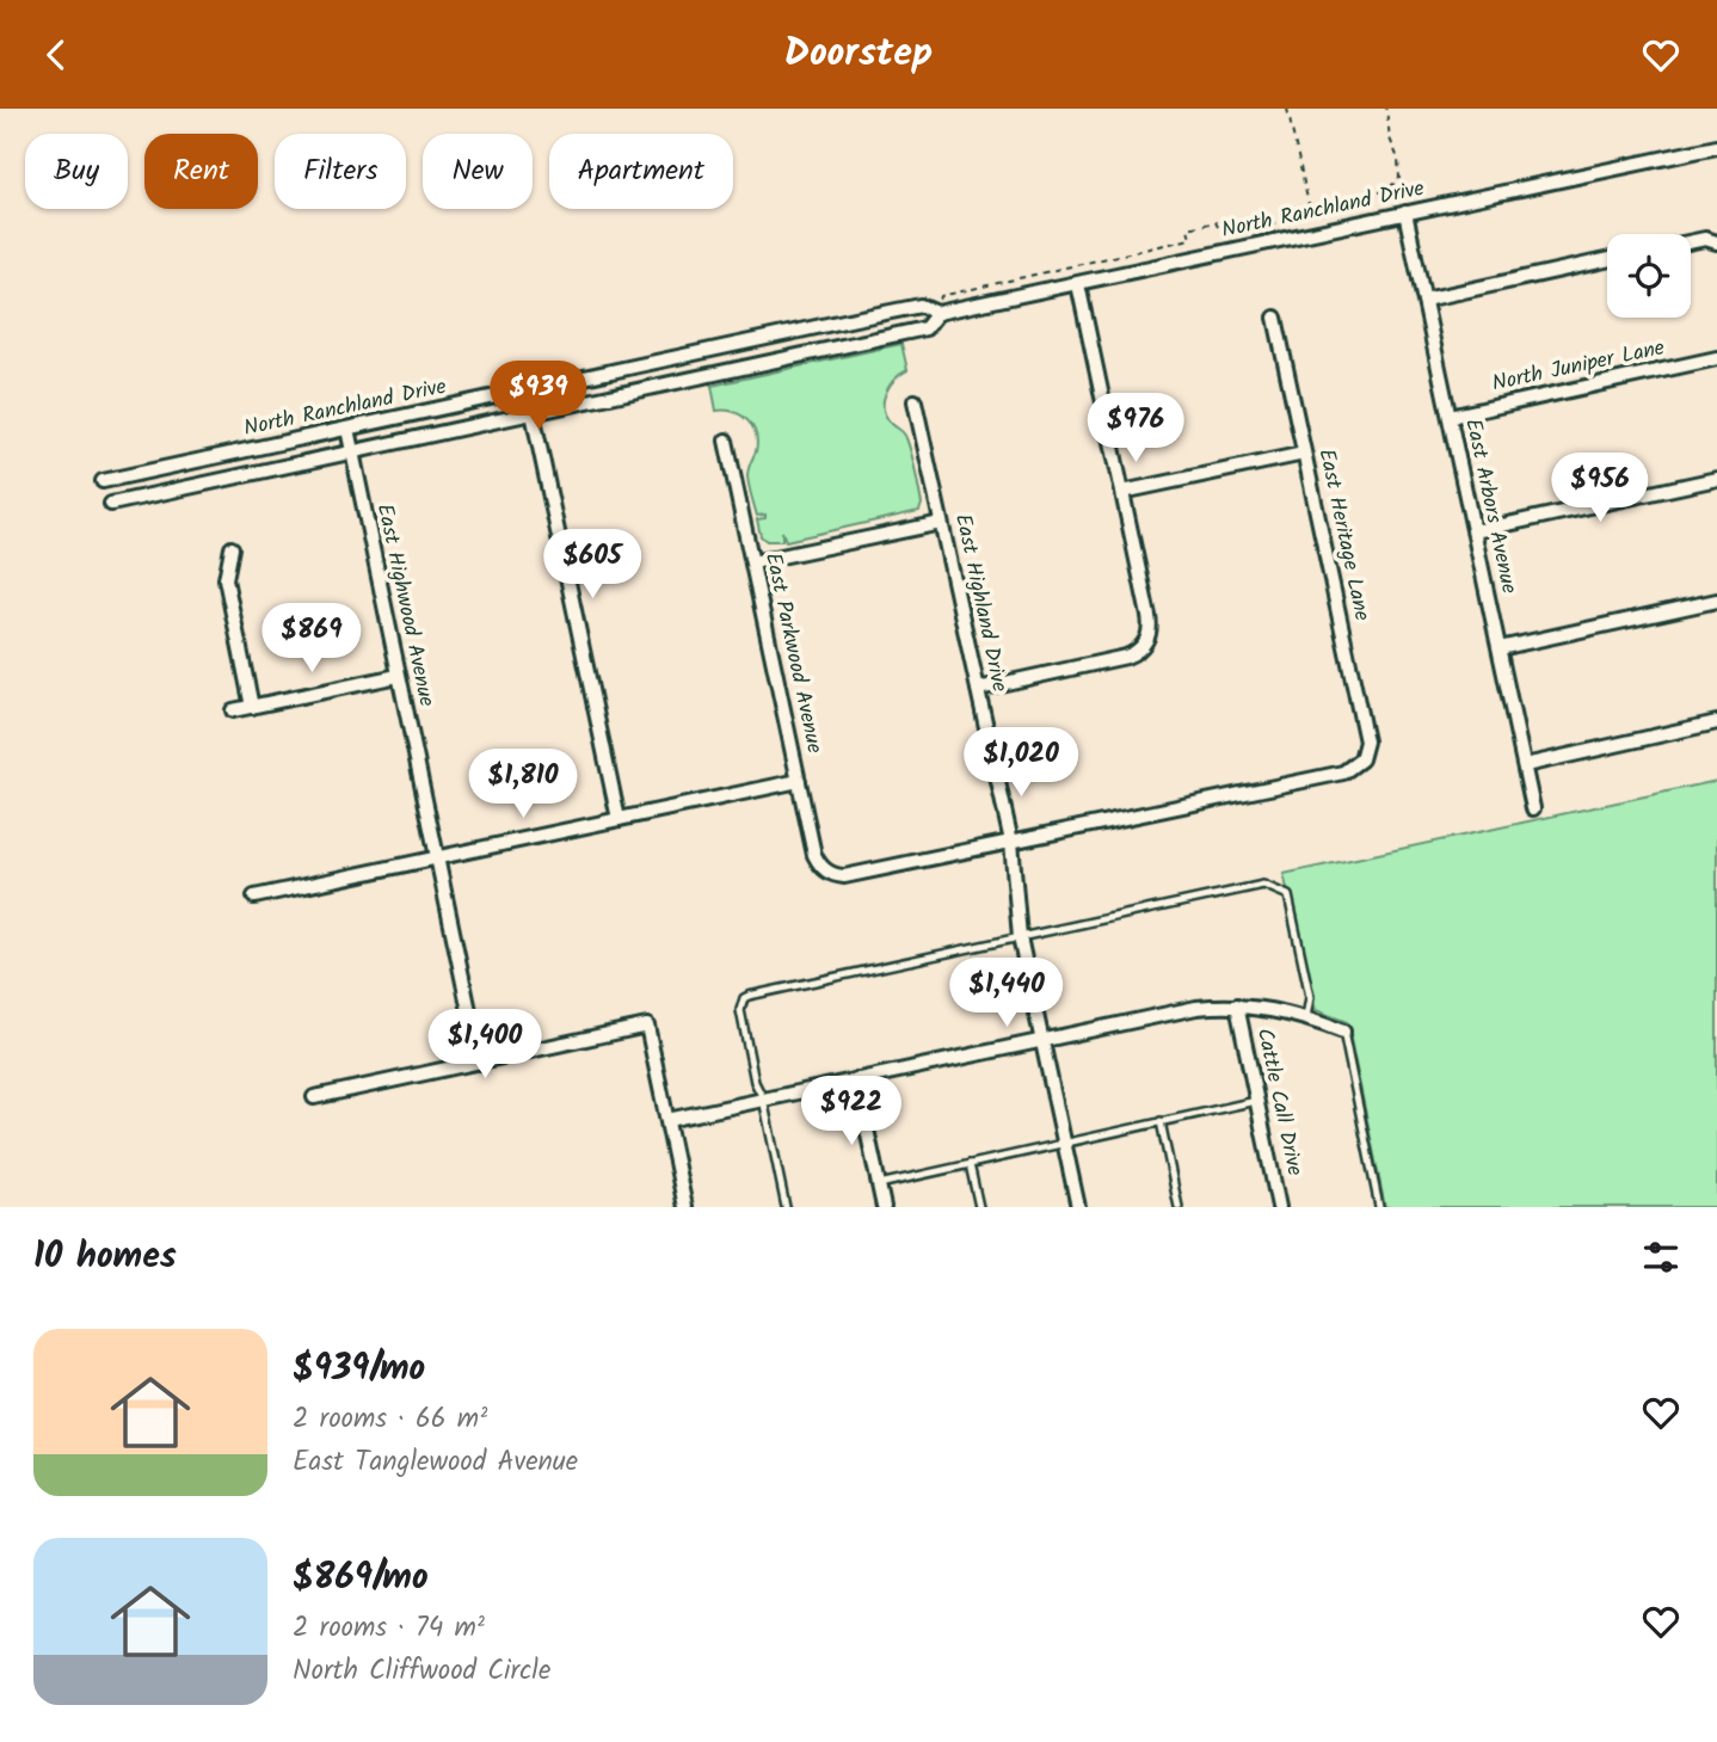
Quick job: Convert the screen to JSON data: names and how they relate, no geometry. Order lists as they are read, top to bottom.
{
  "streets": {
    "street": [
      "North Ranchland Drive",
      "North Juniper Lane",
      "East Arbors Avenue",
      "East Heritage Lane",
      "East Highland Drive",
      "East Highwood Avenue",
      "East Parkwood Avenue",
      "Cattle Call Drive"
    ]
  },
  "crossings": [
    ["North Ranchland Drive", "East Arbors Avenue"],
    ["North Ranchland Drive", "East Highwood Avenue"],
    ["North Juniper Lane", "East Arbors Avenue"],
    ["East Heritage Lane", "East Highland Drive"],
    ["East Heritage Lane", "East Parkwood Avenue"],
    ["East Highland Drive", "East Parkwood Avenue"]
  ],
  "page": {
    "header": "Doorstep",
    "chip": [
      "Buy",
      "Rent",
      "Filters",
      "New",
      "Apartment"
    ],
    "price": [
      "$939",
      "$976",
      "$956",
      "$605",
      "$869",
      "$1,020",
      "$1,810",
      "$1,440",
      "$1,400",
      "$922"
    ],
    "heading": "10 homes",
    "list": [
      {
        "name": "$939/mo",
        "note": "2 rooms · 66 m² · East Tanglewood Avenue"
      },
      {
        "name": "$869/mo",
        "note": "2 rooms · 74 m² · North Cliffwood Circle"
      }
    ]
  }
}
